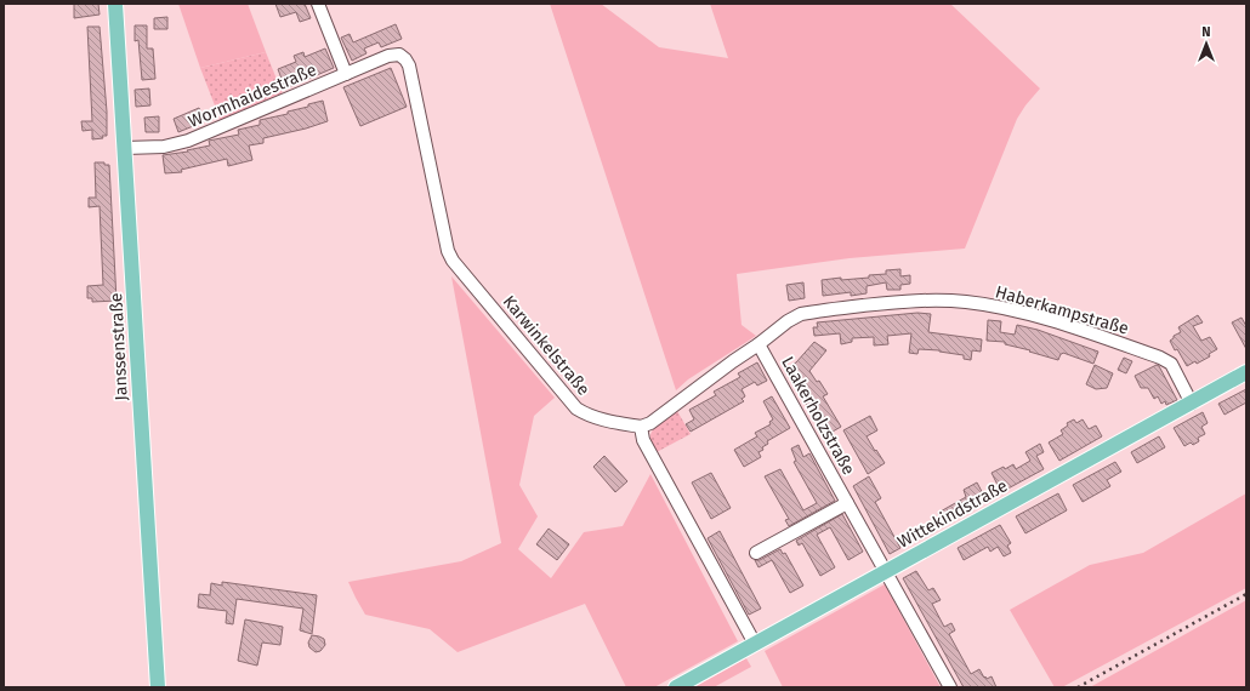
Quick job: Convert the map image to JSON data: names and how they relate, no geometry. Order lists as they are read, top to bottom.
{
  "streets": {
    "main road": ["Janssenstraße", "Wittekindstraße"],
    "street": [
      "Wormhaidestraße",
      "Haberkampstraße",
      "Karwinkelstraße",
      "Laakerholzstraße"
    ]
  },
  "crossings": [
    ["Wormhaidestraße", "Karwinkelstraße"],
    ["Wormhaidestraße", "Janssenstraße"],
    ["Haberkampstraße", "Karwinkelstraße"],
    ["Haberkampstraße", "Laakerholzstraße"],
    ["Haberkampstraße", "Wittekindstraße"],
    ["Laakerholzstraße", "Wittekindstraße"]
  ],
  "north": "top"
}
